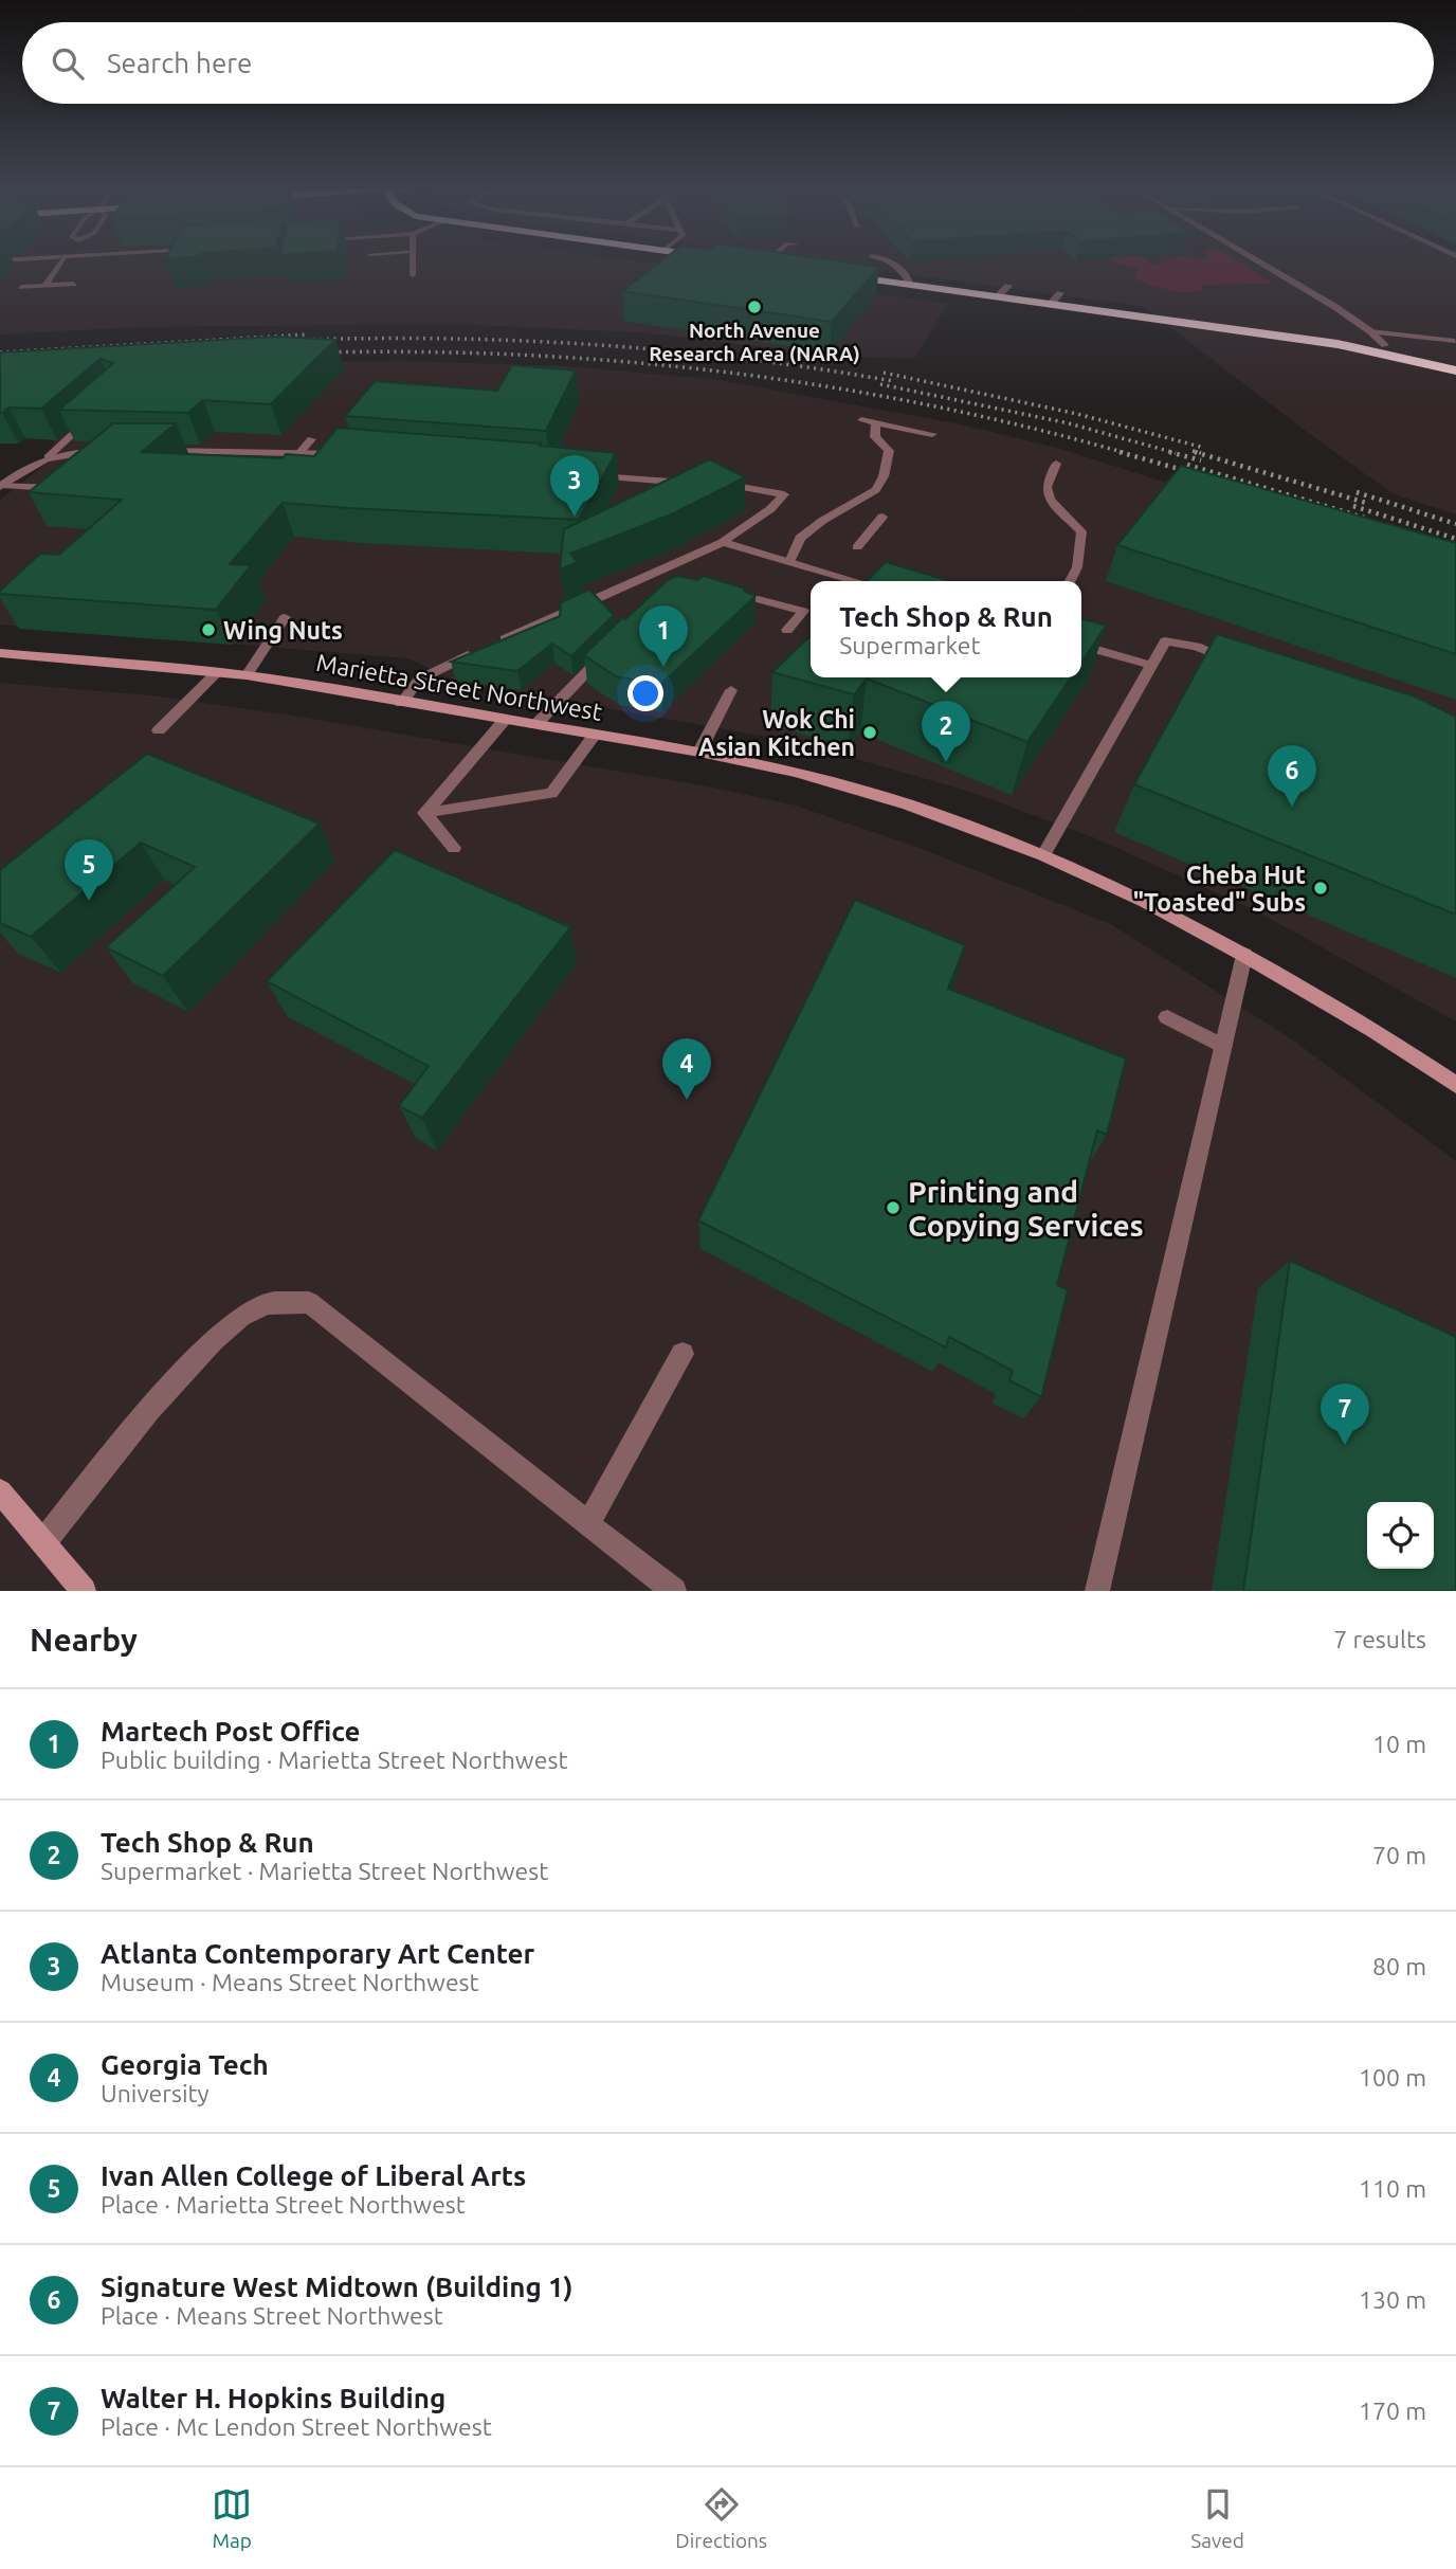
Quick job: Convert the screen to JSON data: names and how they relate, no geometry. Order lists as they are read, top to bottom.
{
  "streets": {
    "main road": ["Marietta Street Northwest"]
  },
  "places": [
    "North Avenue Research Area (NARA)",
    "Wing Nuts",
    "Wok Chi Asian Kitchen",
    "Cheba Hut \"Toasted\" Subs",
    "Printing and Copying Services"
  ],
  "page": {
    "search": "Search here",
    "pins": [
      "3",
      "1",
      "2",
      "6",
      "5",
      "4",
      "7"
    ],
    "popup": ["Tech Shop & Run", "Supermarket"],
    "heading": ["Nearby", "7 results"],
    "list": [
      {
        "mark": "1",
        "name": "Martech Post Office",
        "note": "Public building · Marietta Street Northwest",
        "value": "10 m"
      },
      {
        "mark": "2",
        "name": "Tech Shop & Run",
        "note": "Supermarket · Marietta Street Northwest",
        "value": "70 m"
      },
      {
        "mark": "3",
        "name": "Atlanta Contemporary Art Center",
        "note": "Museum · Means Street Northwest",
        "value": "80 m"
      },
      {
        "mark": "4",
        "name": "Georgia Tech",
        "note": "University",
        "value": "100 m"
      },
      {
        "mark": "5",
        "name": "Ivan Allen College of Liberal Arts",
        "note": "Place · Marietta Street Northwest",
        "value": "110 m"
      },
      {
        "mark": "6",
        "name": "Signature West Midtown (Building 1)",
        "note": "Place · Means Street Northwest",
        "value": "130 m"
      },
      {
        "mark": "7",
        "name": "Walter H. Hopkins Building",
        "note": "Place · Mc Lendon Street Northwest",
        "value": "170 m"
      }
    ],
    "nav": ["Map", "Directions", "Saved"]
  }
}
